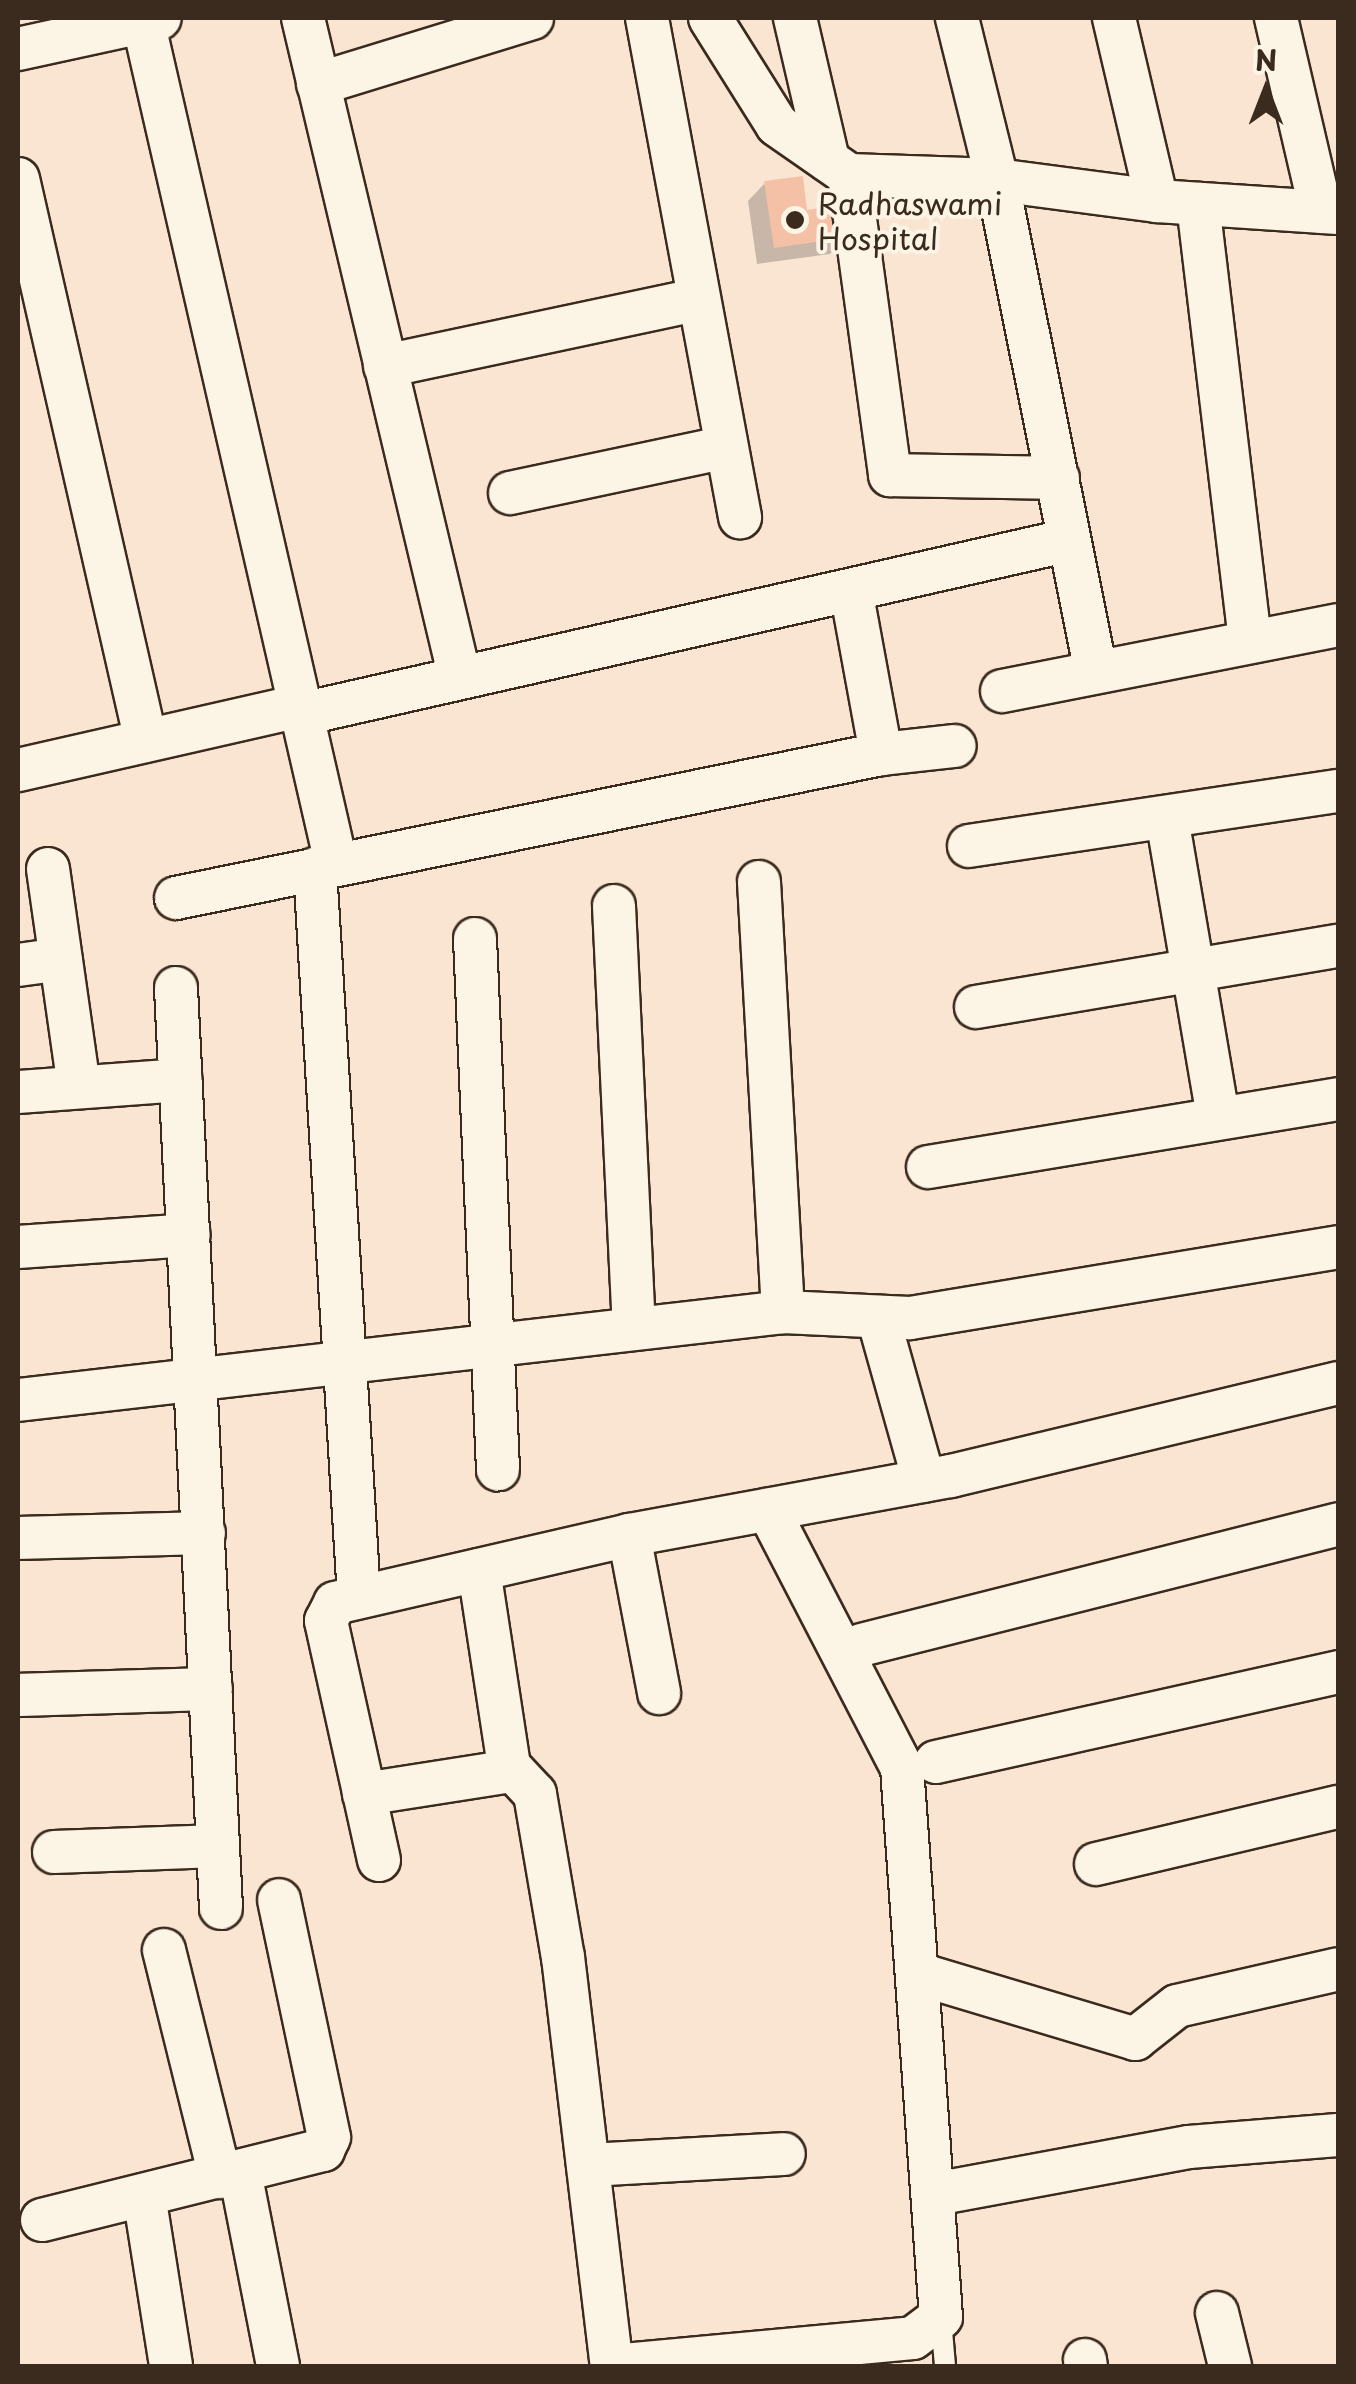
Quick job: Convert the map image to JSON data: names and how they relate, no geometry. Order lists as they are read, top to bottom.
{
  "places": ["Radhaswami Hospital"],
  "north": "top"
}
